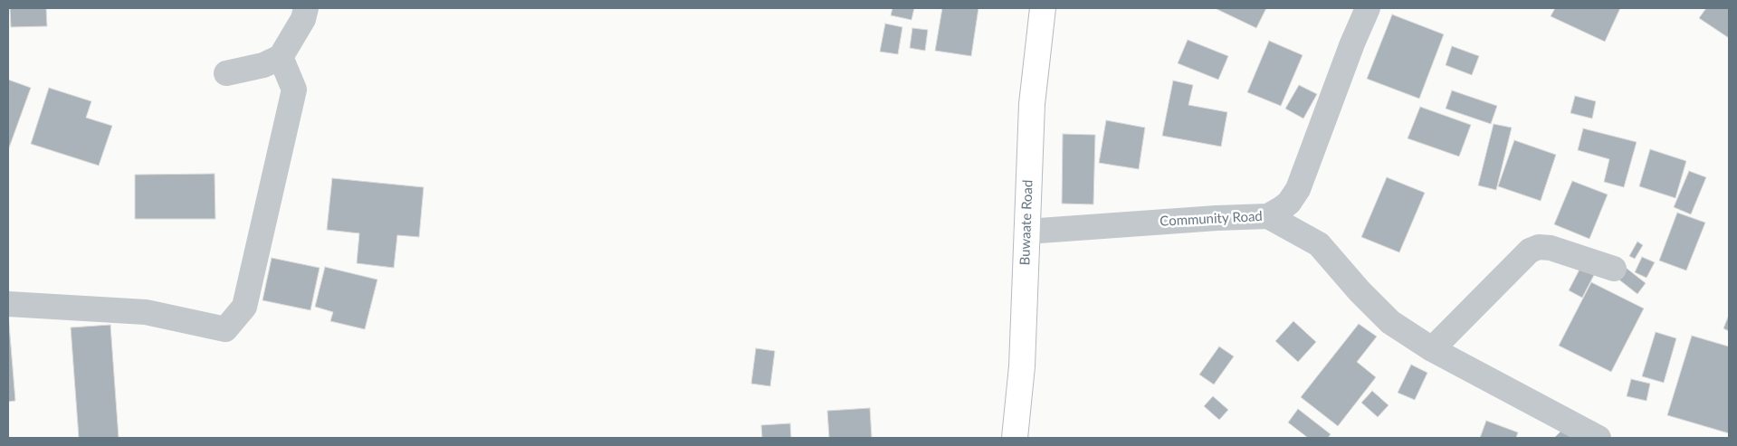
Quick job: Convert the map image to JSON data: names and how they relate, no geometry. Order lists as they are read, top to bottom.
{
  "streets": {
    "street": ["Community Road", "Buwaate Road"]
  },
  "crossings": [
    ["Community Road", "Buwaate Road"]
  ]
}
